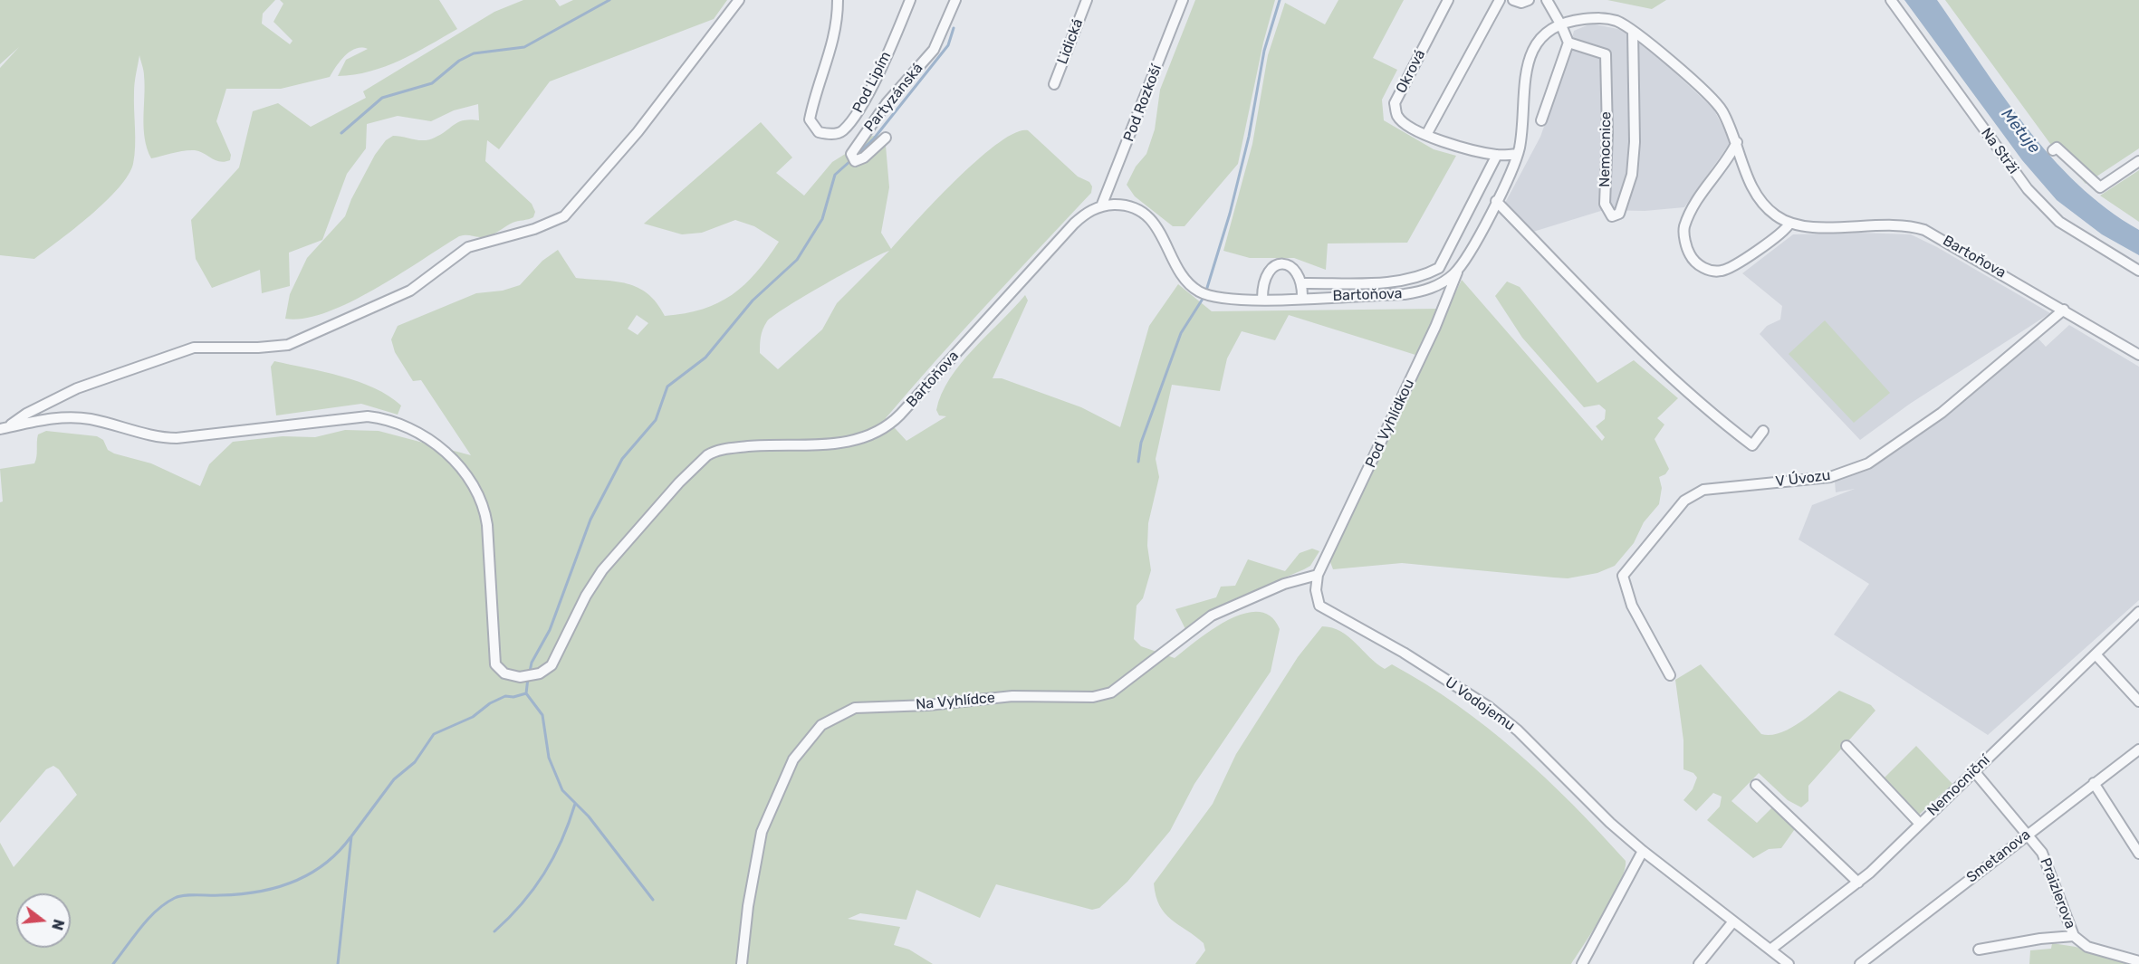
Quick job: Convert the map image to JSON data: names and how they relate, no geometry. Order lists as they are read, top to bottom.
{
  "streets": {
    "street": [
      "Lidická",
      "Okrová",
      "Pod Lipím",
      "Partyzánská",
      "Pod Rozkoší",
      "Nemocnice",
      "Na Strži",
      "Bartoňova",
      "Pod Vyhlídkou",
      "V Úvozu",
      "Na Vyhlídce",
      "U Vodojemu",
      "Nemocniční",
      "Smetanova",
      "Praizlerova"
    ]
  },
  "crossings": [
    ["Okrová", "Bartoňova"],
    ["Pod Rozkoší", "Bartoňova"],
    ["Nemocnice", "Bartoňova"],
    ["Bartoňova", "Pod Vyhlídkou"],
    ["Bartoňova", "V Úvozu"],
    ["Pod Vyhlídkou", "Na Vyhlídce"],
    ["Pod Vyhlídkou", "U Vodojemu"],
    ["Na Vyhlídce", "U Vodojemu"],
    ["U Vodojemu", "Nemocniční"],
    ["Nemocniční", "Praizlerova"],
    ["Smetanova", "Praizlerova"]
  ],
  "water": ["Metuje"],
  "north": "right"
}
